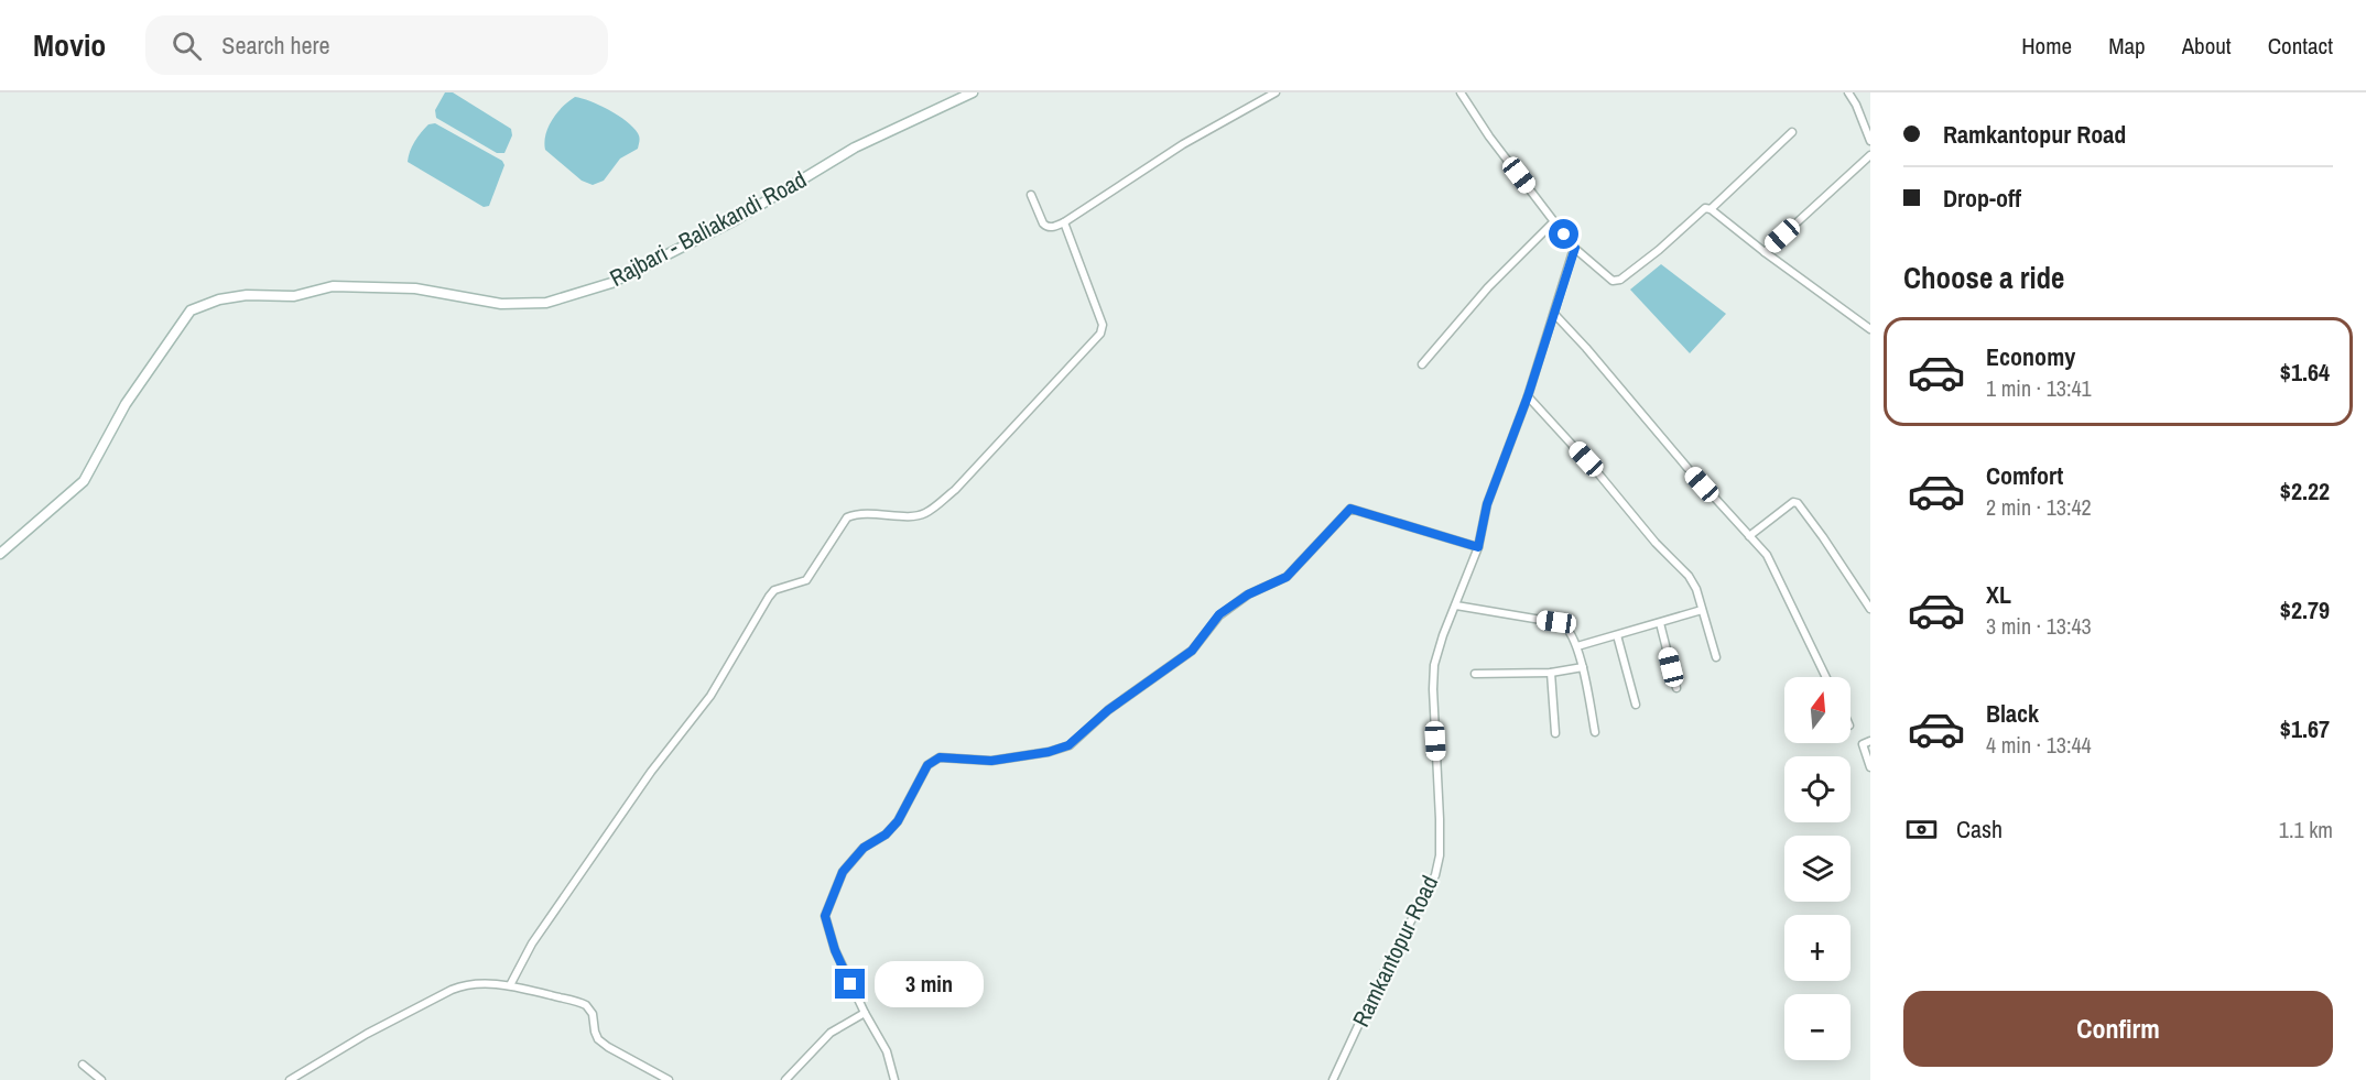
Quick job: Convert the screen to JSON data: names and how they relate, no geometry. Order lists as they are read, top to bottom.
{
  "streets": {
    "main road": ["Rajbari - Baliakandi Road"],
    "street": ["Ramkantopur Road"]
  },
  "north": "top",
  "page": {
    "header": "Movio",
    "search": "Search here",
    "nav": [
      "Home",
      "Map",
      "About",
      "Contact"
    ],
    "banner": ["Ramkantopur Road", "Drop-off"],
    "heading": "Choose a ride",
    "list": [
      {
        "name": "Economy",
        "note": "1 min · 13:41",
        "value": "$1.64"
      },
      {
        "name": "Comfort",
        "note": "2 min · 13:42",
        "value": "$2.22"
      },
      {
        "name": "XL",
        "note": "3 min · 13:43",
        "value": "$2.79"
      },
      {
        "name": "Black",
        "note": "4 min · 13:44",
        "value": "$1.67"
      }
    ],
    "map_buttons": ["+", "−"],
    "pay": ["Cash", "1.1 km"],
    "bubble": "3 min",
    "buttons": "Confirm"
  }
}
